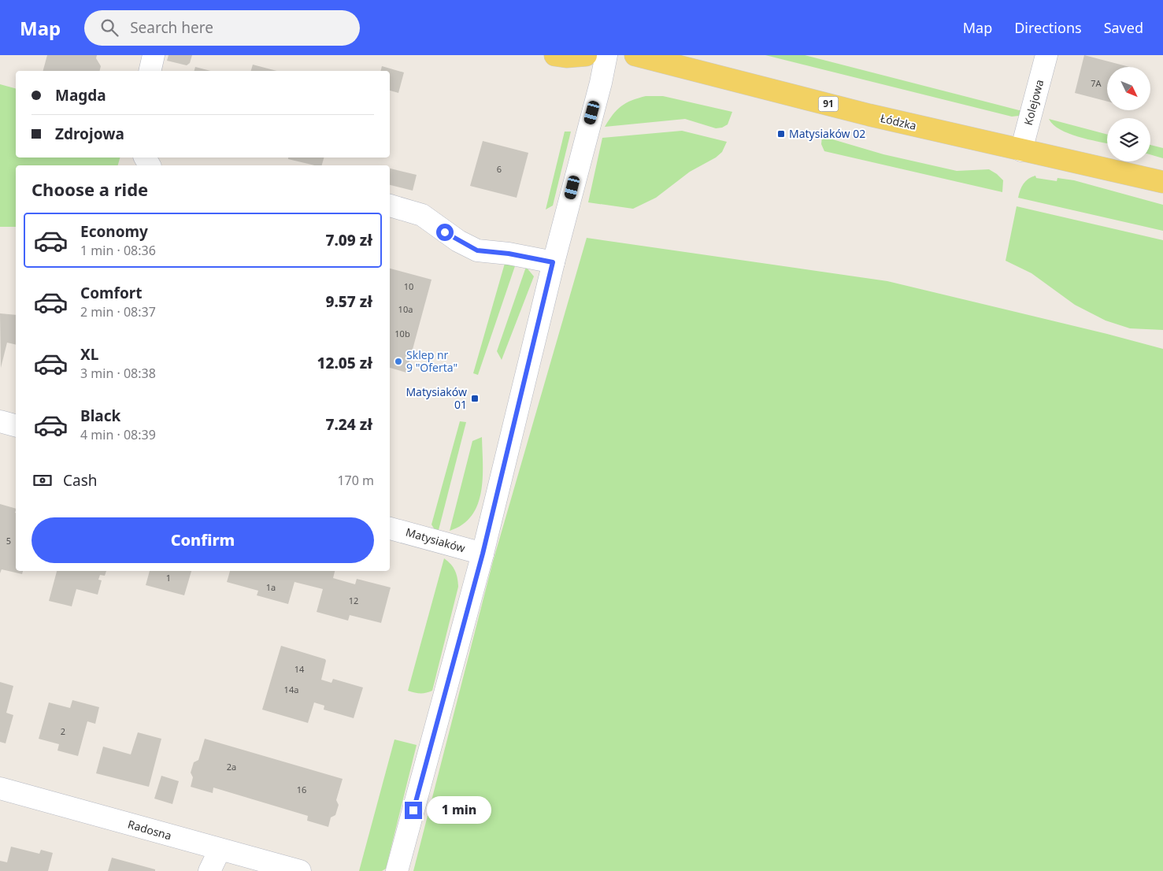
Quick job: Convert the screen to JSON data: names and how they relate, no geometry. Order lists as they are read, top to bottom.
{
  "streets": {
    "main road": ["91", "Łódzka"],
    "street": ["Kolejowa", "Matysiaków", "Radosna"]
  },
  "crossings": [
    ["Kolejowa", "Łódzka"]
  ],
  "places": {
    "transit": ["Matysiaków 02", "Matysiaków 01"],
    "other": ["Sklep nr 9 \"Oferta\""]
  },
  "house_numbers": [
    "7A",
    "6",
    "10",
    "10a",
    "10b",
    "5",
    "1",
    "1a",
    "12",
    "14",
    "14a",
    "2",
    "2a",
    "16"
  ],
  "north": "bottom right",
  "page": {
    "header": "Map",
    "search": "Search here",
    "nav": ["Map", "Directions", "Saved"],
    "banner": ["Magda", "Zdrojowa"],
    "heading": "Choose a ride",
    "list": [
      {
        "name": "Economy",
        "note": "1 min · 08:36",
        "value": "7.09 zł"
      },
      {
        "name": "Comfort",
        "note": "2 min · 08:37",
        "value": "9.57 zł"
      },
      {
        "name": "XL",
        "note": "3 min · 08:38",
        "value": "12.05 zł"
      },
      {
        "name": "Black",
        "note": "4 min · 08:39",
        "value": "7.24 zł"
      }
    ],
    "pay": ["Cash", "170 m"],
    "buttons": "Confirm",
    "bubble": "1 min"
  }
}
